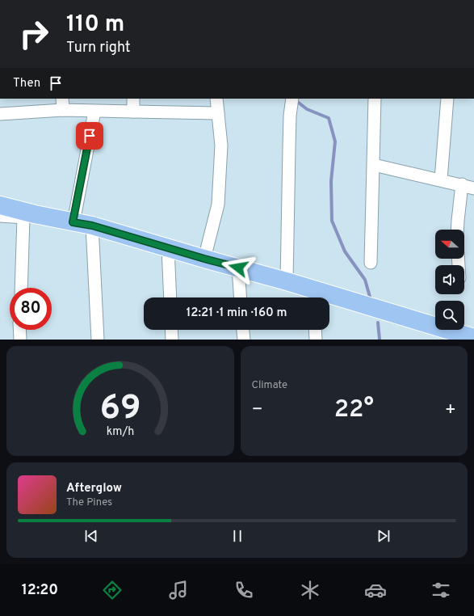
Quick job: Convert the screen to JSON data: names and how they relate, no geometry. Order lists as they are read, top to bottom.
{
  "north": "left",
  "page": {
    "turn": ["110 m", "Turn right"],
    "then": "Then",
    "limit": "80",
    "trip": "12:21 · 1 min · 160 m",
    "tile": "Climate",
    "heat": ["−", "22°", "+"],
    "song": ["Afterglow", "The Pines"],
    "tabs": "12:20",
    "gauge": ["69", "km/h"]
  }
}
